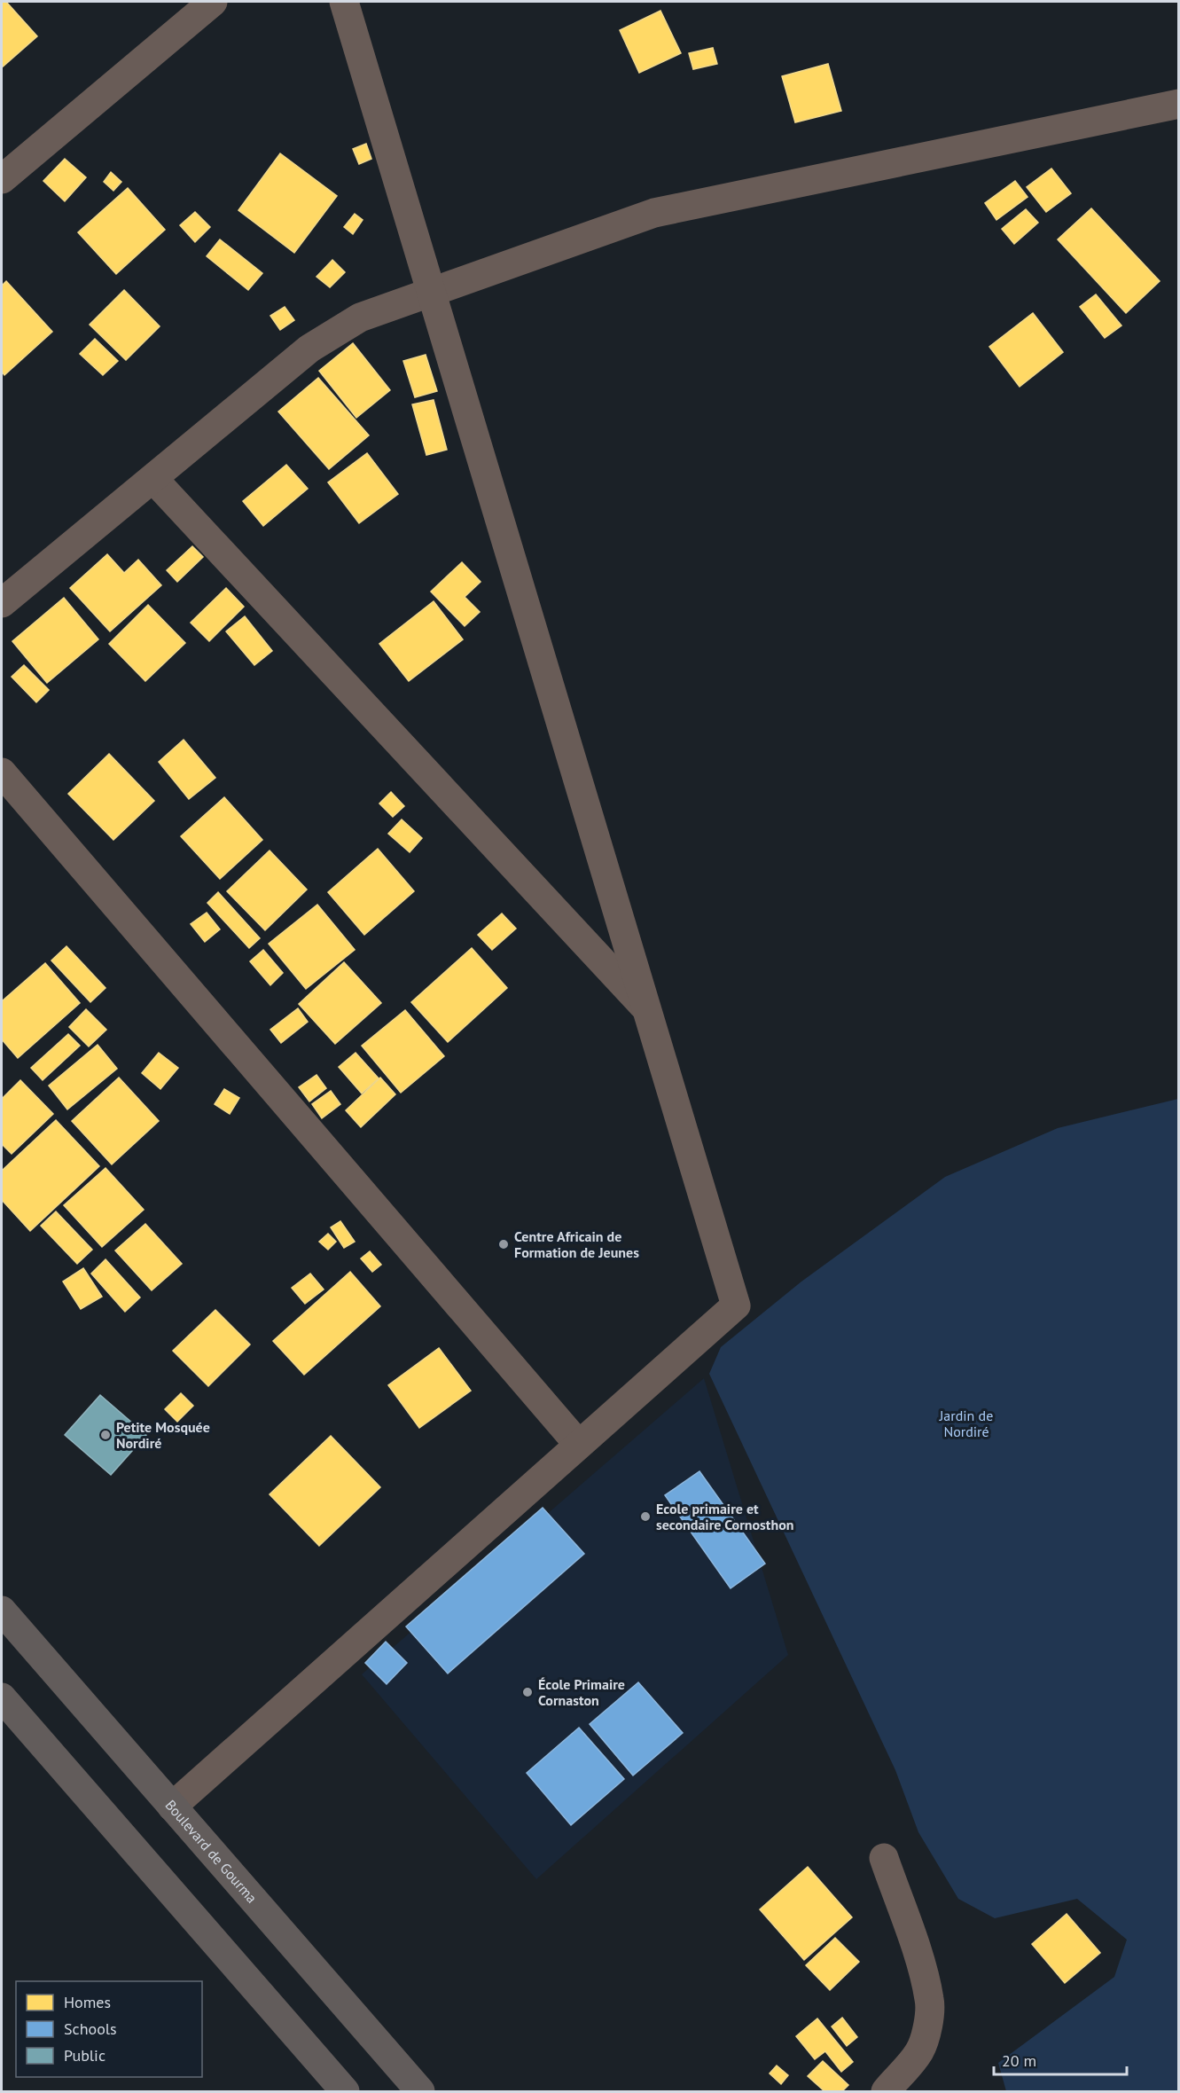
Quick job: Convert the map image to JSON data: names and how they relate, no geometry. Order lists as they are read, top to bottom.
{
  "streets": {
    "highway": ["Boulevard de Gourma"]
  },
  "parks": ["Jardin de Nordiré"],
  "places": [
    "Centre Africain de Formation de Jeunes",
    "Petite Mosquée Nordiré",
    "Ecole primaire et secondaire Cornosthon",
    "École Primaire Cornaston"
  ],
  "legend": ["Homes", "Schools", "Public"],
  "scale_bar": "20 m"
}
